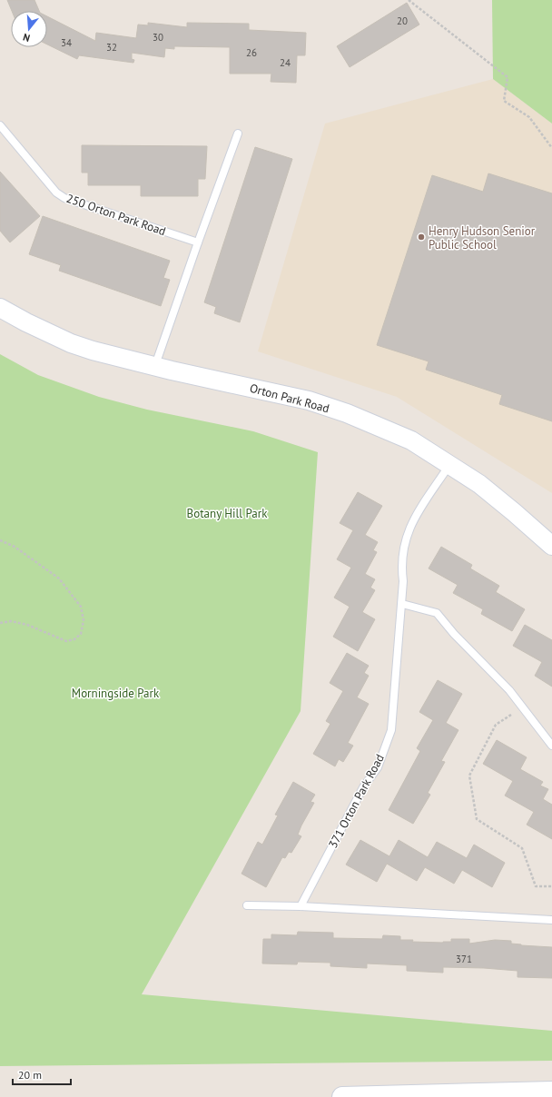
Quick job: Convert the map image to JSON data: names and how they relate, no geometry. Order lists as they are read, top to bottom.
{
  "streets": {
    "street": ["Orton Park Road"],
    "lane": ["250 Orton Park Road", "371 Orton Park Road"]
  },
  "crossings": [
    ["Orton Park Road", "371 Orton Park Road"]
  ],
  "parks": ["Botany Hill Park", "Morningside Park"],
  "places": ["Henry Hudson Senior Public School"],
  "house_numbers": [
    "20",
    "30",
    "34",
    "32",
    "26",
    "24",
    "371"
  ],
  "scale_bar": "20 m",
  "north": "bottom"
}
